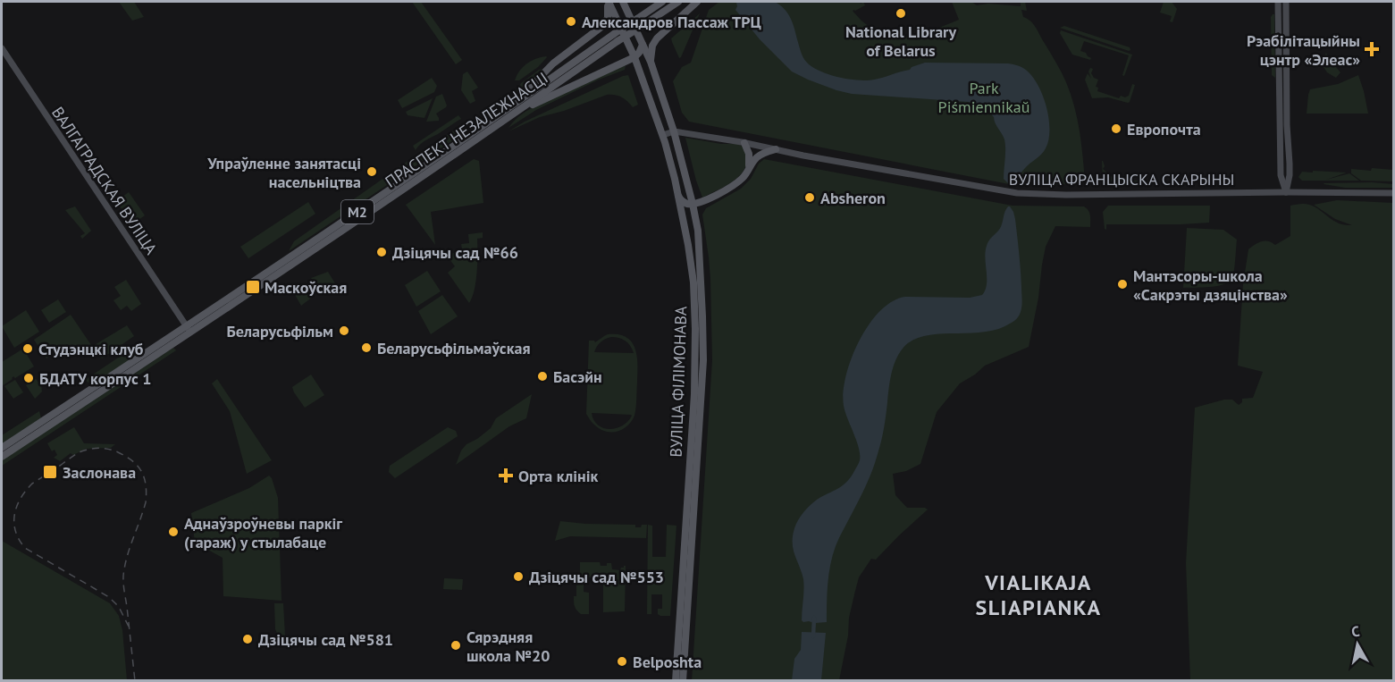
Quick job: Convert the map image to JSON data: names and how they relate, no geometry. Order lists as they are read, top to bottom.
{
  "streets": {
    "main road": [
      "ПРАСПЕКТ НЕЗАЛЕЖНАСЦІ",
      "ВУЛІЦА ФРАНЦЫСКА СКАРЫНЫ",
      "ВАЛГАГРАДСКАЯ ВУЛІЦА",
      "М2",
      "ВУЛІЦА ФІЛІМОНАВА"
    ]
  },
  "crossings": [
    ["ПРАСПЕКТ НЕЗАЛЕЖНАСЦІ", "ВАЛГАГРАДСКАЯ ВУЛІЦА"],
    ["ВУЛІЦА ФРАНЦЫСКА СКАРЫНЫ", "ВУЛІЦА ФІЛІМОНАВА"]
  ],
  "districts": ["VIALIKAJA SLIAPIANKA"],
  "parks": ["Park Piśmiennikaŭ"],
  "places": {
    "other": [
      "National Library of Belarus",
      "Александров Пассаж ТРЦ",
      "Европочта",
      "Упраўленне занятасці насельніцтва",
      "Absheron",
      "Дзіцячы сад №66",
      "Мантэсоры-школа «Сакрэты дзяцінства»",
      "Беларусьфільм",
      "Беларусьфільмаўская",
      "Студэнцкі клуб",
      "Басэйн",
      "БДАТУ корпус 1",
      "Аднаўзроўневы паркіг (гараж) у стылабаце",
      "Дзіцячы сад №553",
      "Дзіцячы сад №581",
      "Сярэдняя школа №20",
      "Belposhta"
    ],
    "health": ["Рэабілітацыйны цэнтр «Элеас»", "Орта клінік"],
    "transit": ["Маскоўская", "Заслонава"]
  },
  "north": "top"
}
